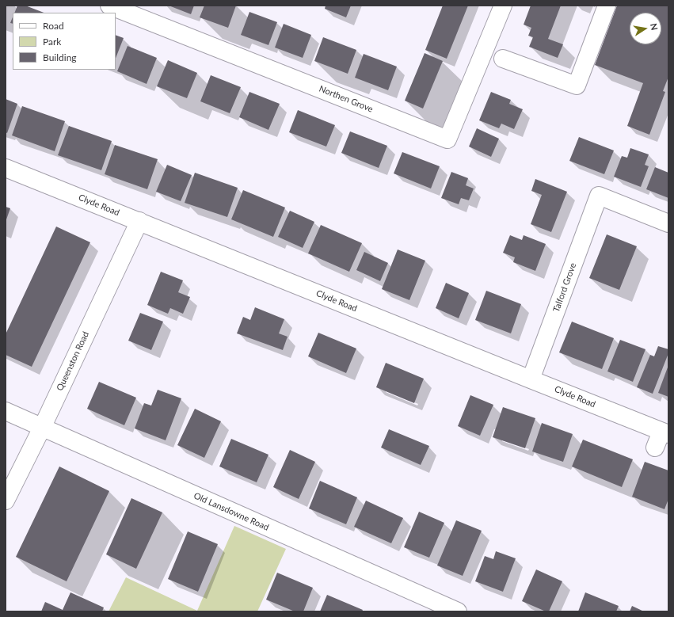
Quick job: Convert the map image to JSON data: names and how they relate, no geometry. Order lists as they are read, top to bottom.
{
  "streets": {
    "street": [
      "Northen Grove",
      "Clyde Road",
      "Talford Grove",
      "Queenston Road",
      "Old Lansdowne Road"
    ]
  },
  "crossings": [
    ["Clyde Road", "Talford Grove"],
    ["Clyde Road", "Queenston Road"],
    ["Queenston Road", "Old Lansdowne Road"]
  ],
  "legend": ["Road", "Park", "Building"],
  "north": "right"
}
